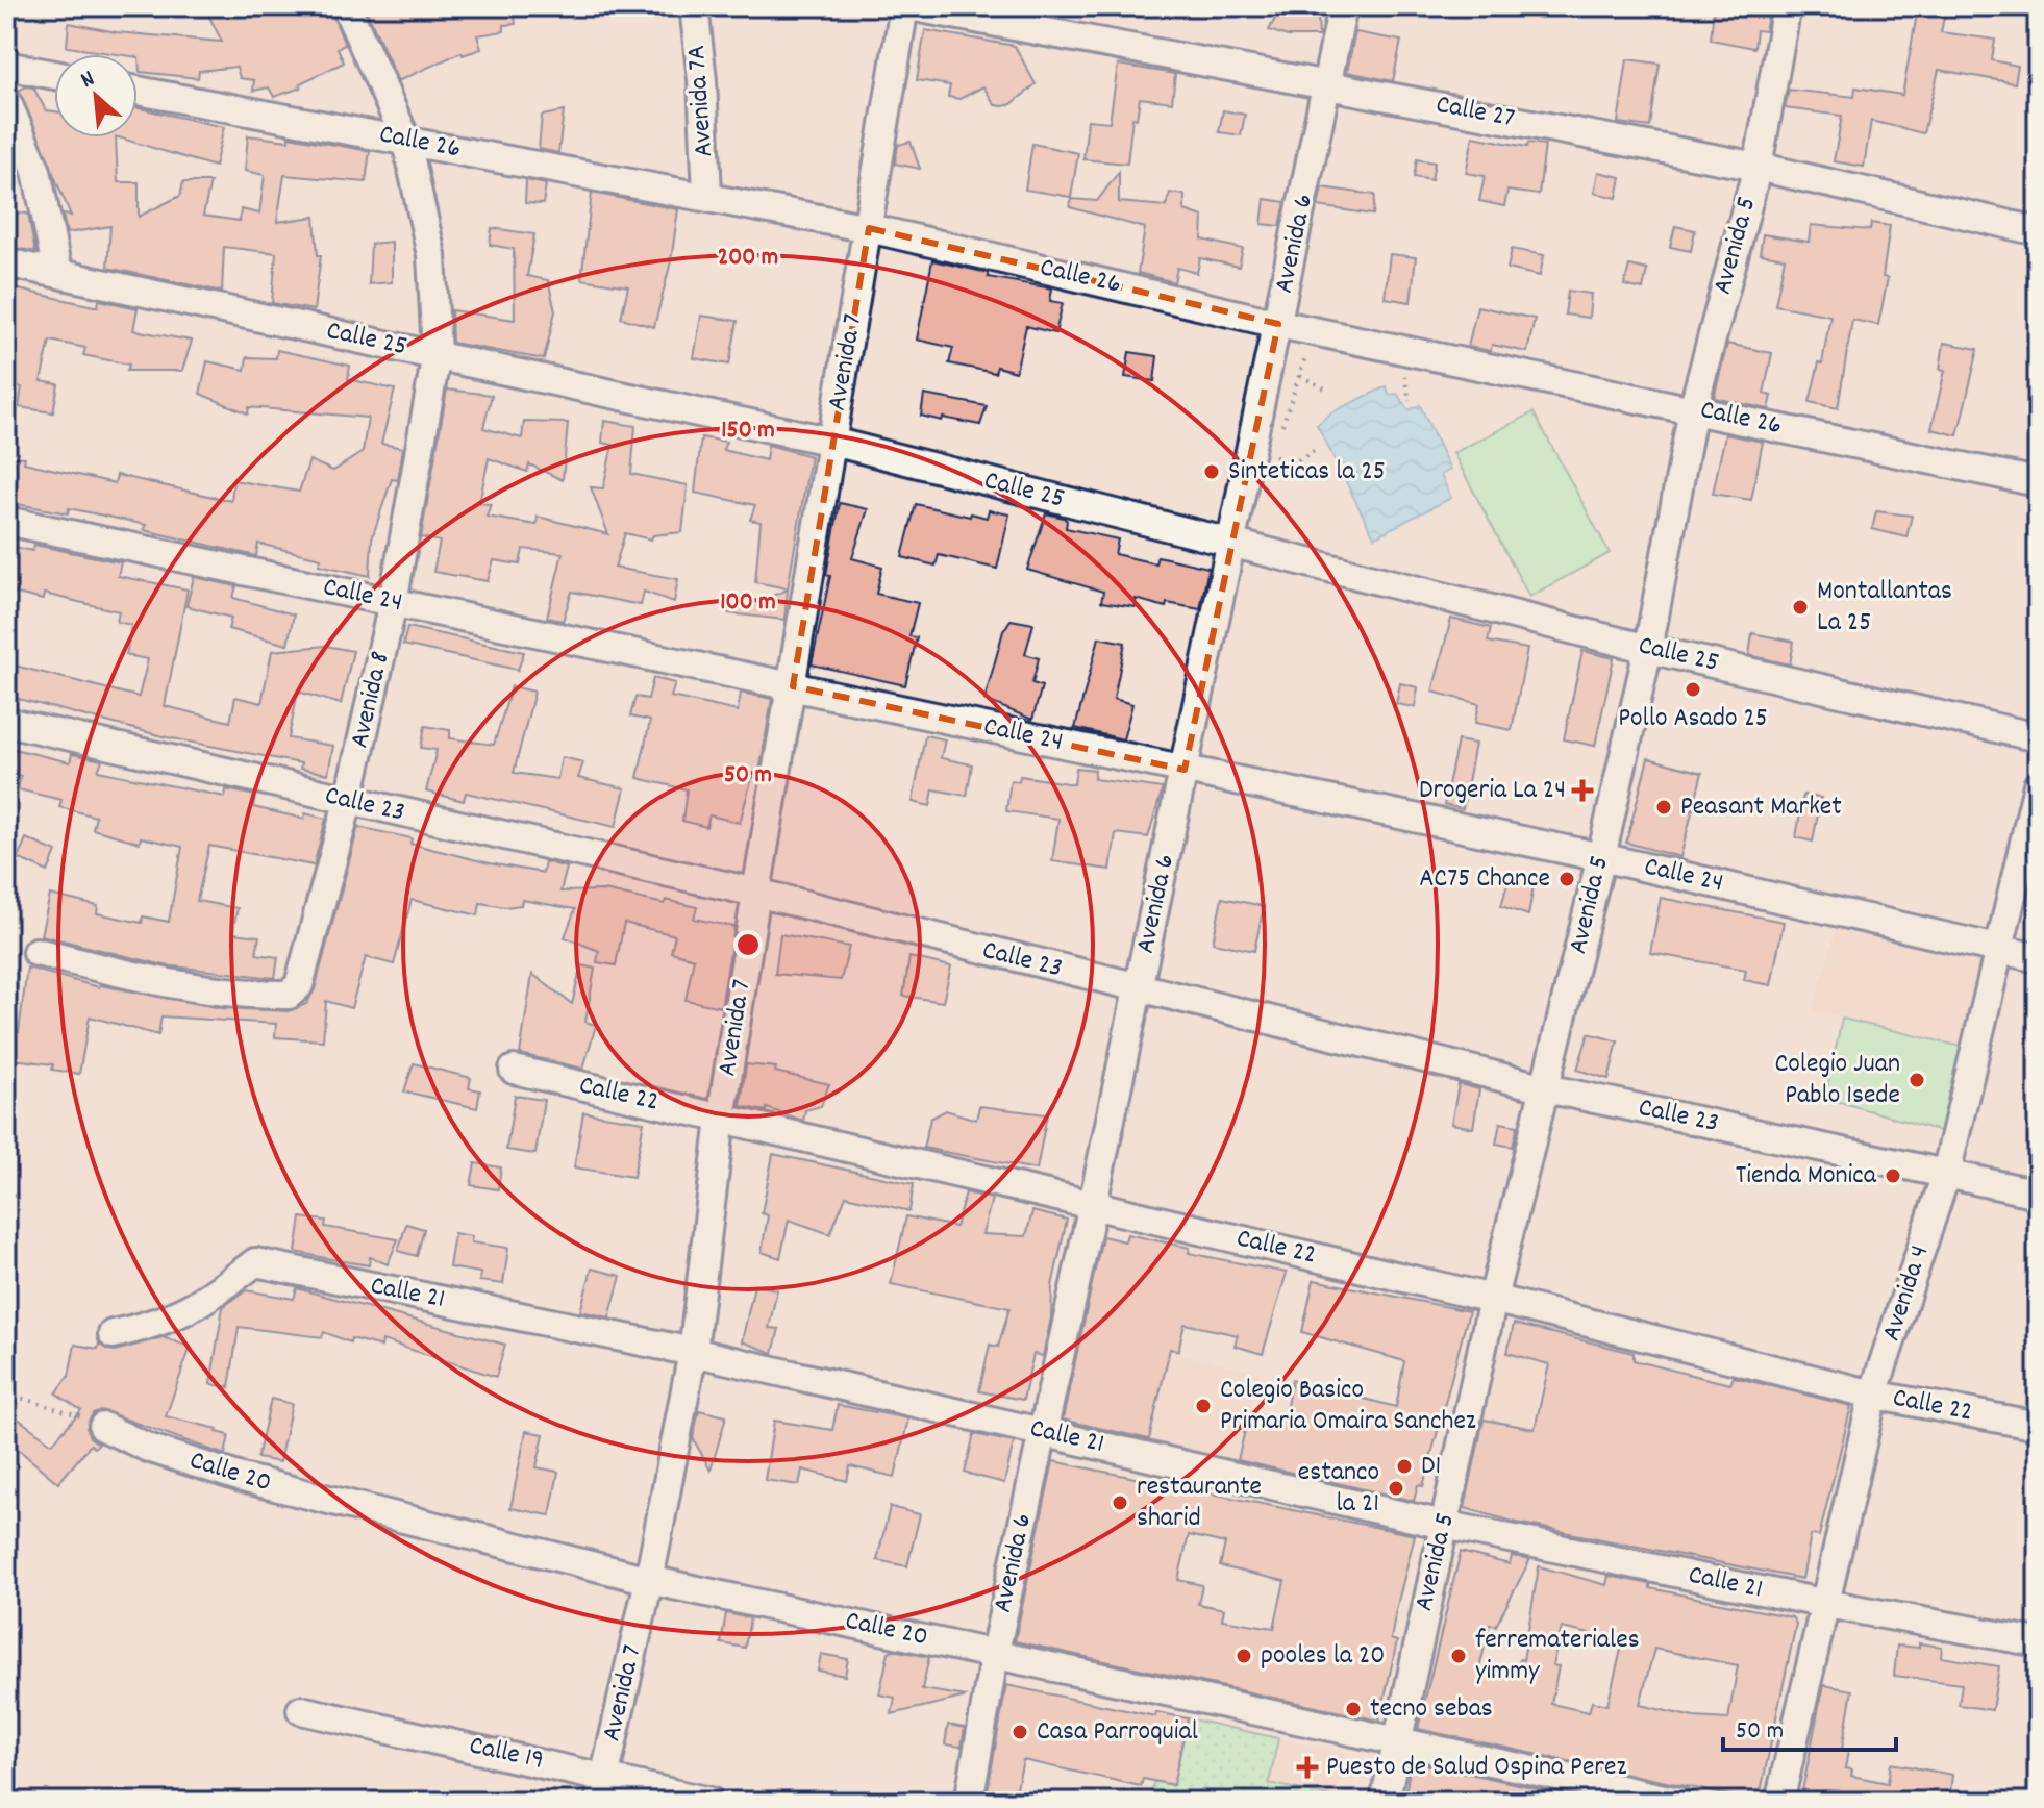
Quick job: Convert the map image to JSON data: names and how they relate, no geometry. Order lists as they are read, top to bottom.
{
  "streets": {
    "street": [
      "Avenida 7A",
      "Calle 27",
      "Calle 26",
      "Avenida 6",
      "Avenida 5",
      "Calle 25",
      "Avenida 7",
      "Calle 24",
      "Avenida 8",
      "Calle 23",
      "Calle 22",
      "Calle 21",
      "Avenida 4",
      "Calle 20",
      "Calle 19"
    ]
  },
  "crossings": [
    ["Avenida 7A", "Calle 26"],
    ["Calle 27", "Avenida 6"],
    ["Calle 27", "Avenida 5"],
    ["Calle 27", "Avenida 7"],
    ["Calle 26", "Avenida 6"],
    ["Calle 26", "Avenida 5"],
    ["Calle 26", "Avenida 7"],
    ["Calle 26", "Avenida 8"],
    ["Avenida 6", "Calle 25"],
    ["Avenida 6", "Calle 24"],
    ["Avenida 6", "Calle 23"],
    ["Avenida 6", "Calle 22"],
    ["Avenida 6", "Calle 21"],
    ["Avenida 6", "Calle 20"],
    ["Avenida 5", "Calle 25"],
    ["Avenida 5", "Calle 24"],
    ["Avenida 5", "Calle 23"],
    ["Avenida 5", "Calle 22"],
    ["Avenida 5", "Calle 21"],
    ["Avenida 5", "Calle 20"],
    ["Calle 25", "Avenida 7"],
    ["Calle 25", "Avenida 8"],
    ["Avenida 7", "Calle 24"],
    ["Avenida 7", "Calle 23"],
    ["Avenida 7", "Calle 22"],
    ["Avenida 7", "Calle 21"],
    ["Avenida 7", "Calle 20"],
    ["Avenida 7", "Calle 19"],
    ["Calle 24", "Avenida 8"],
    ["Calle 24", "Avenida 4"],
    ["Avenida 8", "Calle 23"],
    ["Calle 23", "Avenida 4"],
    ["Calle 22", "Avenida 4"],
    ["Calle 21", "Avenida 4"]
  ],
  "places": {
    "other": [
      "Sinteticas la 25",
      "Montallantas La 25",
      "Pollo Asado 25",
      "Peasant Market",
      "AC75 Chance",
      "Colegio Juan Pablo 1sede",
      "Tienda Monica",
      "Colegio Basico Primaria Omaira Sanchez",
      "D1",
      "estanco la 21",
      "restaurante sharid",
      "pooles la 20",
      "ferremateriales yimmy",
      "tecno sebas",
      "Casa Parroquial"
    ],
    "health": ["Drogeria La 24", "Puesto de Salud Ospina Perez"]
  },
  "scale_bar": "50 m",
  "north": "top left",
  "rings": [
    "200 m",
    "150 m",
    "100 m",
    "50 m"
  ]
}
